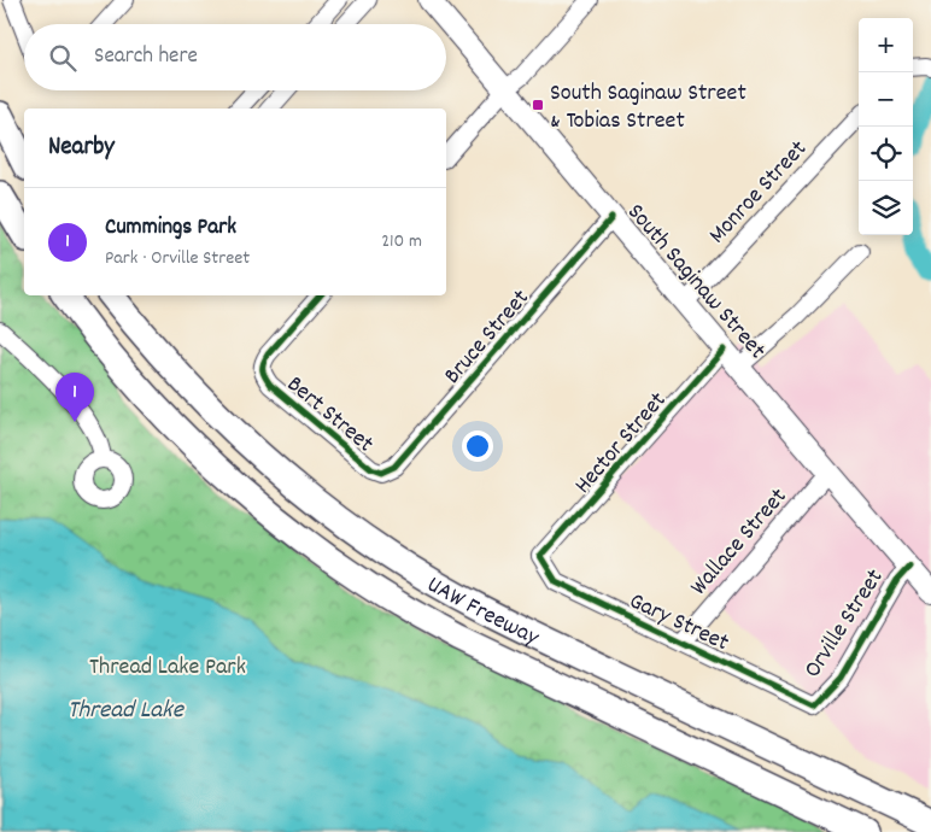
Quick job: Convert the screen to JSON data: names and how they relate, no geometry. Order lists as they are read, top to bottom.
{
  "streets": {
    "highway": ["UAW Freeway"],
    "main road": ["South Saginaw Street"],
    "street": [
      "Monroe Street",
      "Bruce Street",
      "Bert Street",
      "Hector Street",
      "Wallace Street",
      "Gary Street",
      "Orville Street"
    ]
  },
  "crossings": [
    ["Monroe Street", "South Saginaw Street"],
    ["South Saginaw Street", "Bruce Street"],
    ["South Saginaw Street", "Hector Street"],
    ["South Saginaw Street", "Wallace Street"],
    ["South Saginaw Street", "Orville Street"],
    ["Bruce Street", "Bert Street"],
    ["Hector Street", "Gary Street"],
    ["Wallace Street", "Gary Street"],
    ["Gary Street", "Orville Street"]
  ],
  "water": ["Thread Lake"],
  "parks": ["Thread Lake Park"],
  "places": {
    "transit": ["South Saginaw Street & Tobias Street"]
  },
  "page": {
    "map_buttons": ["+", "−"],
    "search": "Search here",
    "heading": "Nearby",
    "list": [
      {
        "mark": "1",
        "name": "Cummings Park",
        "note": "Park · Orville Street",
        "value": "210 m"
      }
    ],
    "pins": "1"
  }
}
